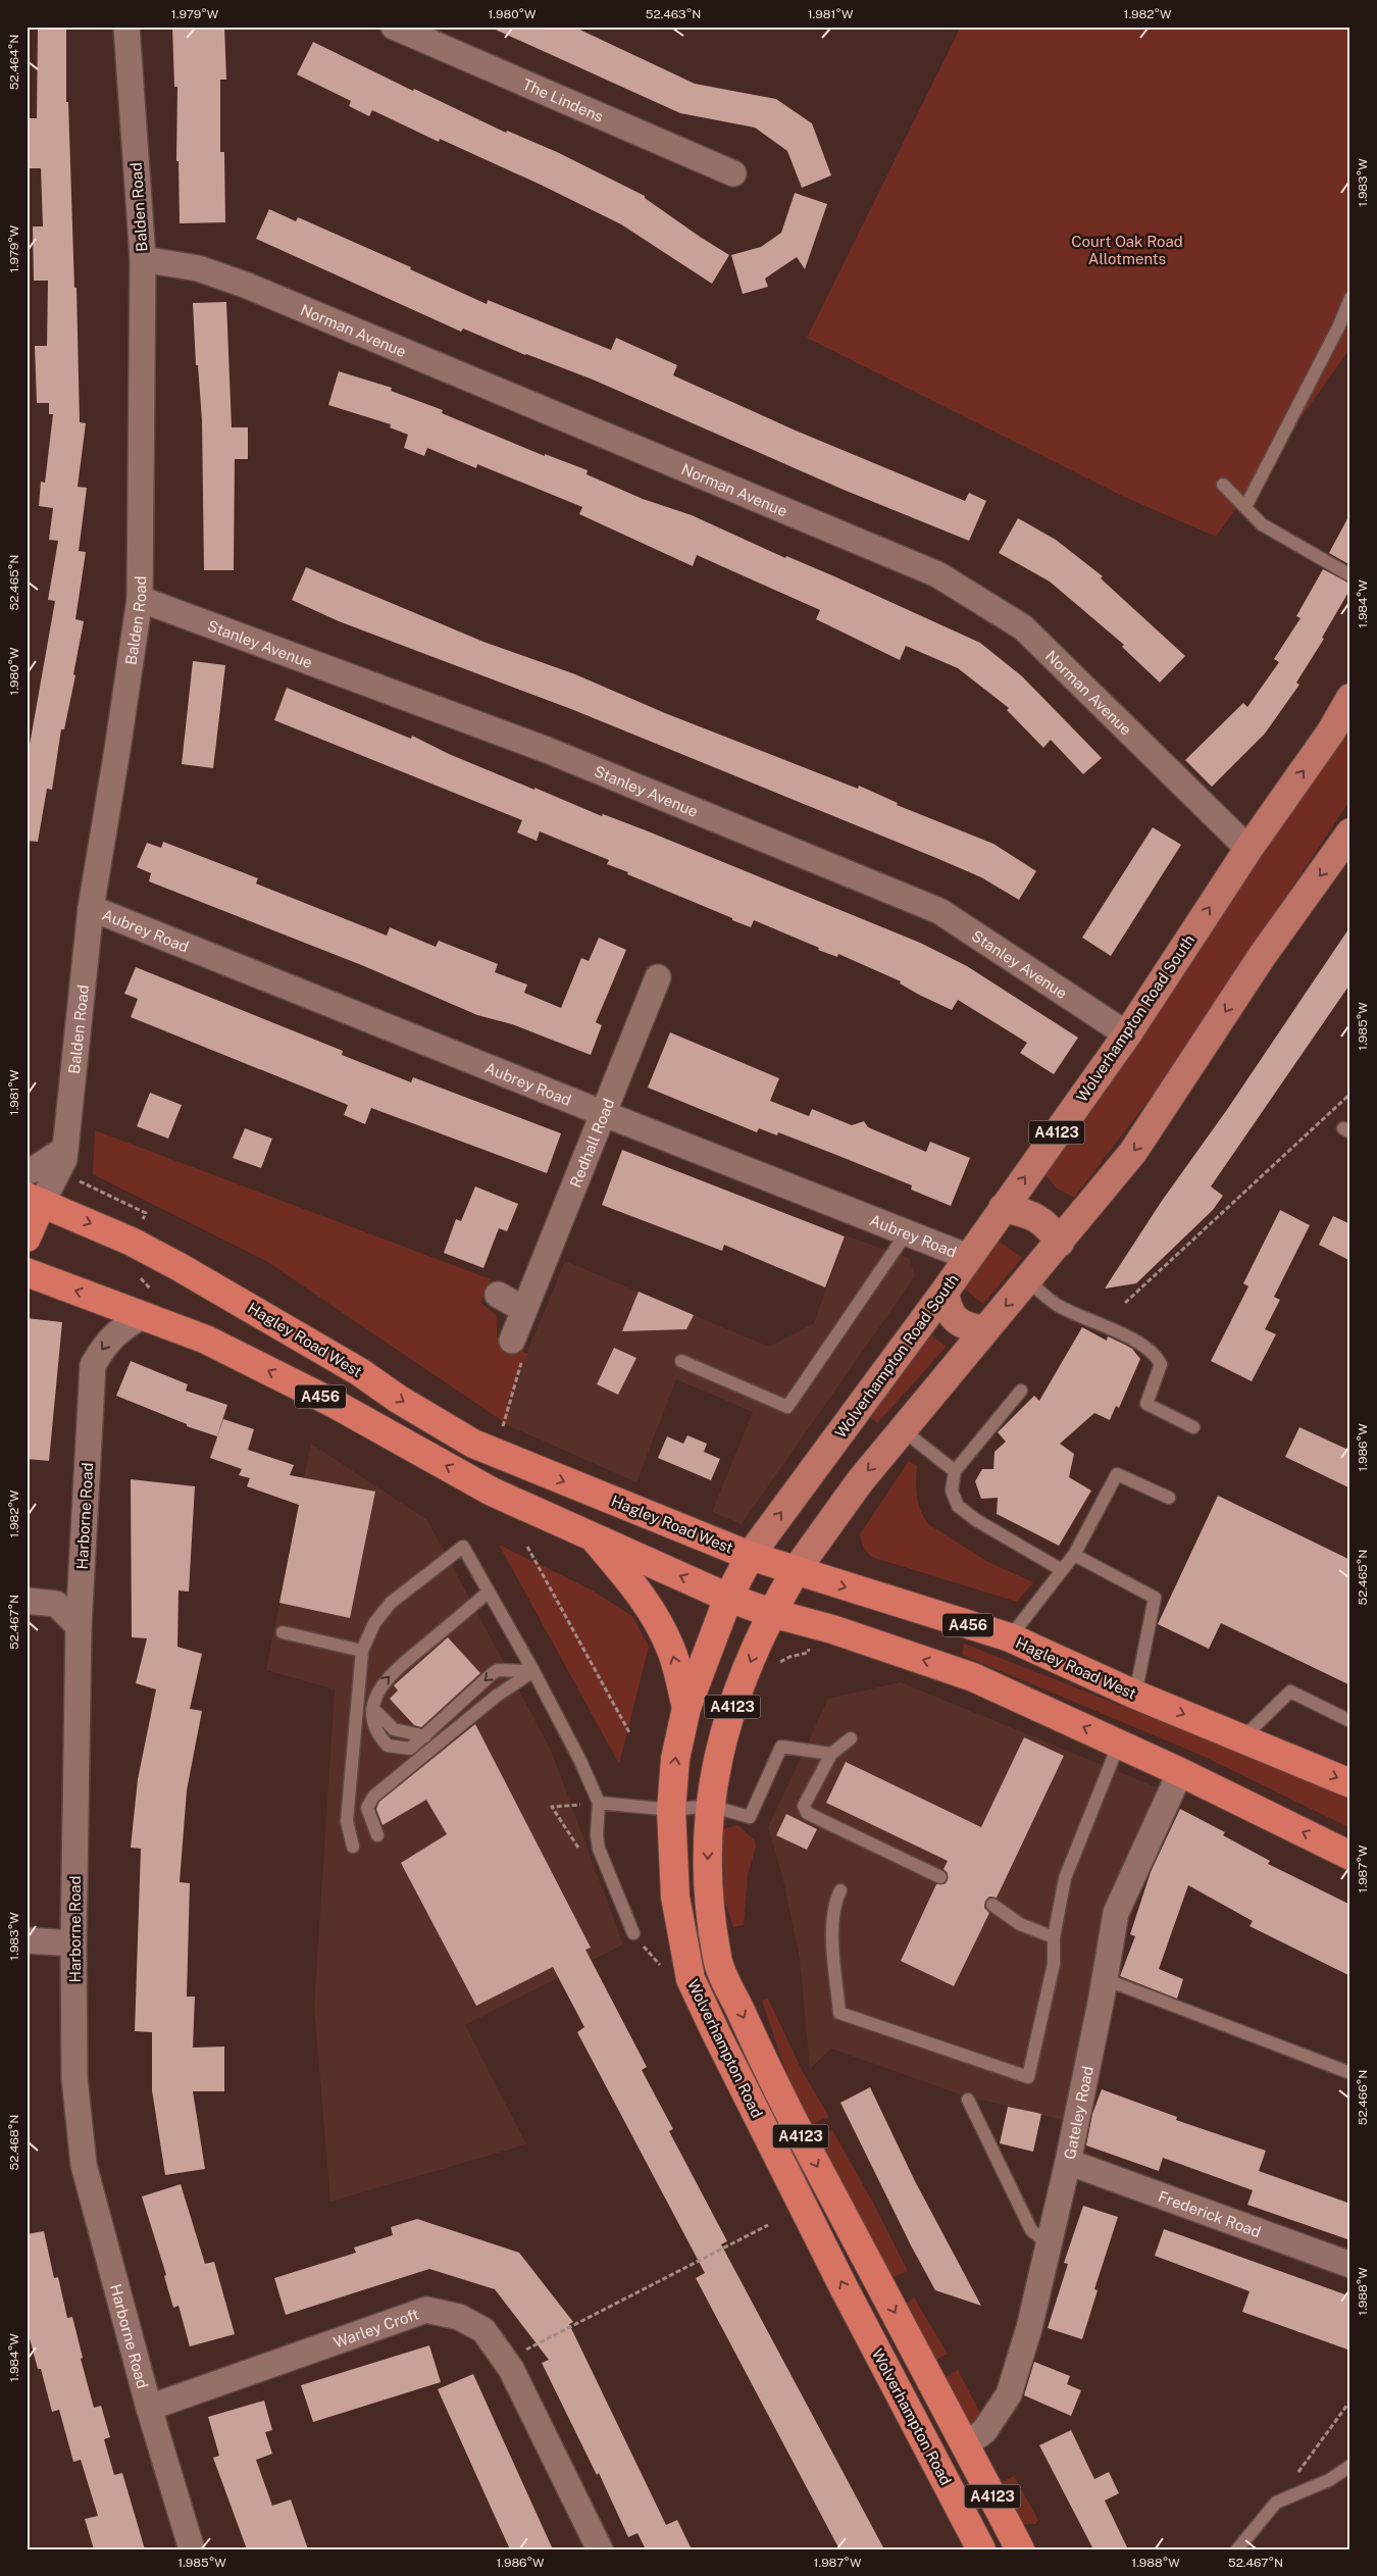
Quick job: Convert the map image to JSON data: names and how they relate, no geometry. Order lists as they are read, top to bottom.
{
  "streets": {
    "highway": [
      "A4123",
      "Hagley Road West",
      "A456",
      "Wolverhampton Road"
    ],
    "main road": ["Wolverhampton Road South"],
    "street": [
      "The Lindens",
      "Balden Road",
      "Norman Avenue",
      "Stanley Avenue",
      "Aubrey Road",
      "Redhall Road",
      "Harborne Road",
      "Gateley Road",
      "Frederick Road",
      "Warley Croft"
    ]
  },
  "crossings": [
    ["Balden Road", "Norman Avenue"],
    ["Balden Road", "Stanley Avenue"],
    ["Balden Road", "Aubrey Road"],
    ["Balden Road", "Hagley Road West"],
    ["Norman Avenue", "Wolverhampton Road South"],
    ["Stanley Avenue", "Wolverhampton Road South"],
    ["Aubrey Road", "Wolverhampton Road South"],
    ["Aubrey Road", "Redhall Road"],
    ["Wolverhampton Road South", "Hagley Road West"],
    ["Wolverhampton Road South", "Wolverhampton Road"],
    ["Hagley Road West", "Wolverhampton Road"],
    ["A456", "Harborne Road"],
    ["A456", "Wolverhampton Road"],
    ["A456", "Gateley Road"],
    ["Harborne Road", "Warley Croft"],
    ["Wolverhampton Road", "Gateley Road"],
    ["Gateley Road", "Frederick Road"]
  ],
  "parks": ["Court Oak Road Allotments"],
  "coordinates": [
    "1.979°W",
    "1.980°W",
    "52.463°N",
    "1.981°W",
    "1.982°W",
    "52.464°N",
    "1.983°W",
    "52.465°N",
    "1.984°W",
    "1.985°W",
    "1.986°W",
    "52.467°N",
    "1.987°W",
    "52.466°N",
    "52.468°N",
    "1.988°W"
  ]
}
